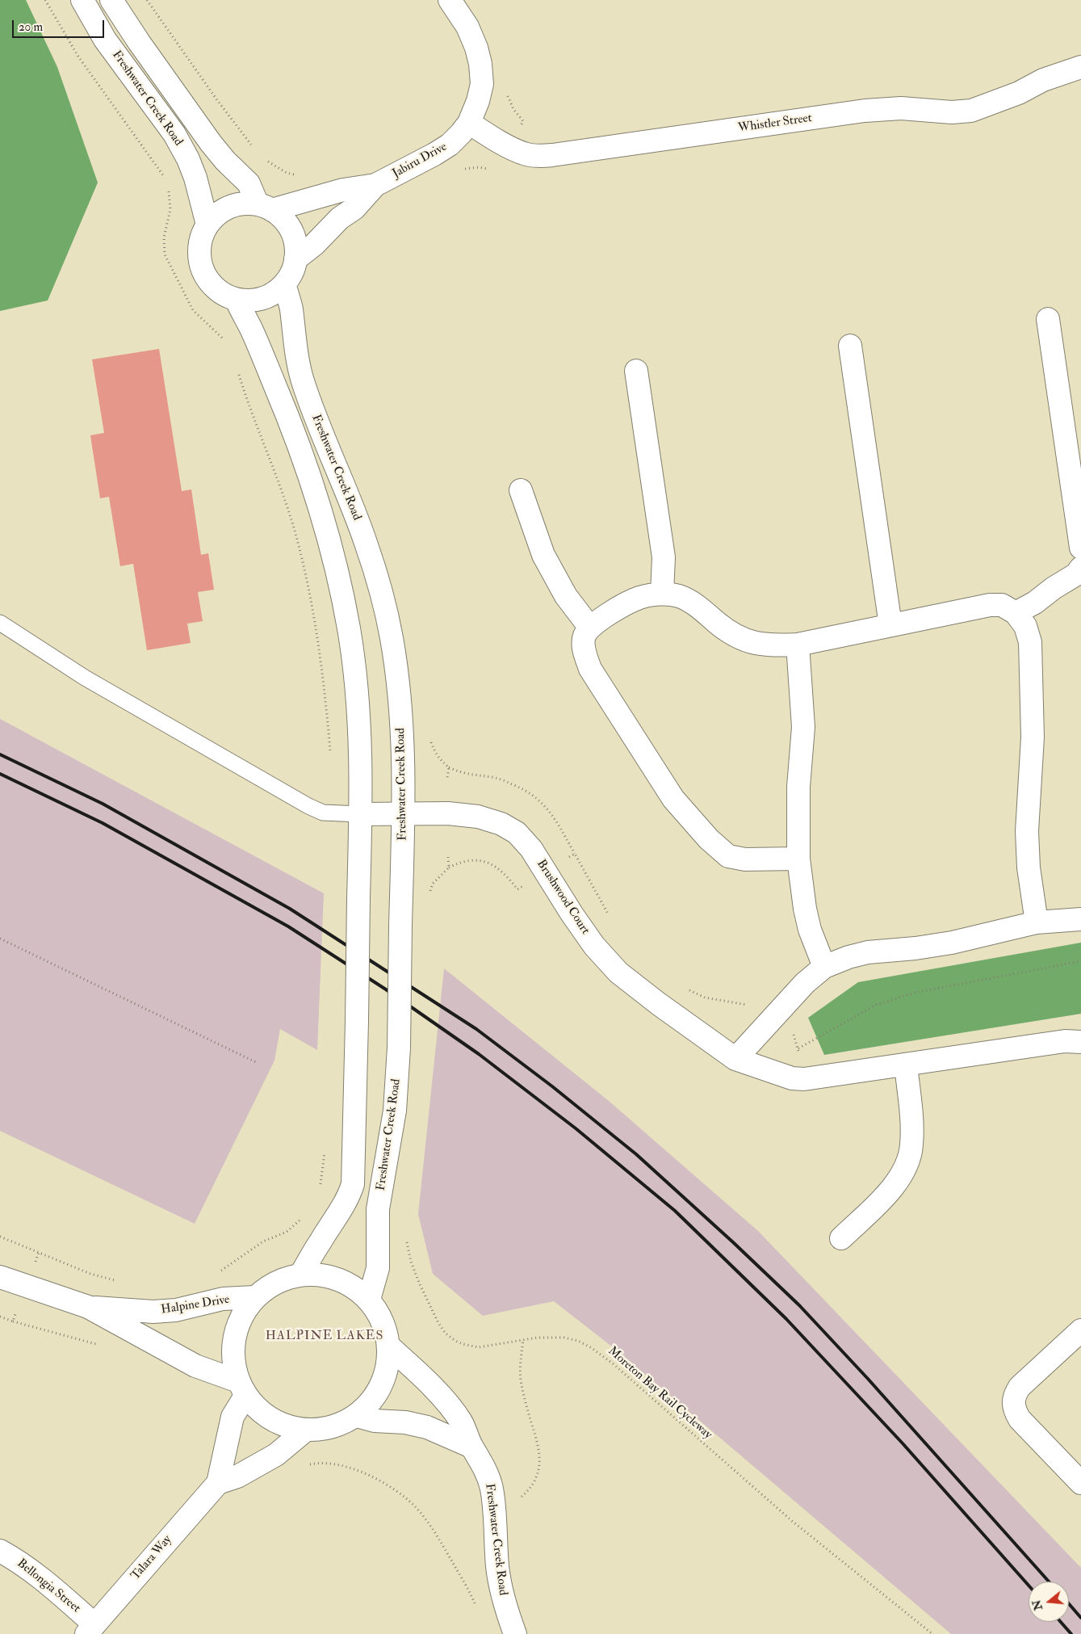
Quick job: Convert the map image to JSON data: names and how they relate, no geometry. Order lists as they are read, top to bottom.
{
  "streets": {
    "street": [
      "Freshwater Creek Road",
      "Whistler Street",
      "Jabiru Drive",
      "Brushwood Court",
      "Halpine Drive",
      "Talara Way",
      "Bellongia Street"
    ],
    "path": ["Moreton Bay Rail Cycleway"]
  },
  "crossings": [
    ["Freshwater Creek Road", "Jabiru Drive"],
    ["Freshwater Creek Road", "Brushwood Court"],
    ["Whistler Street", "Jabiru Drive"],
    ["Halpine Drive", "Talara Way"],
    ["Talara Way", "Bellongia Street"]
  ],
  "districts": ["HALPINE LAKES"],
  "scale_bar": "20 m",
  "north": "left"
}
